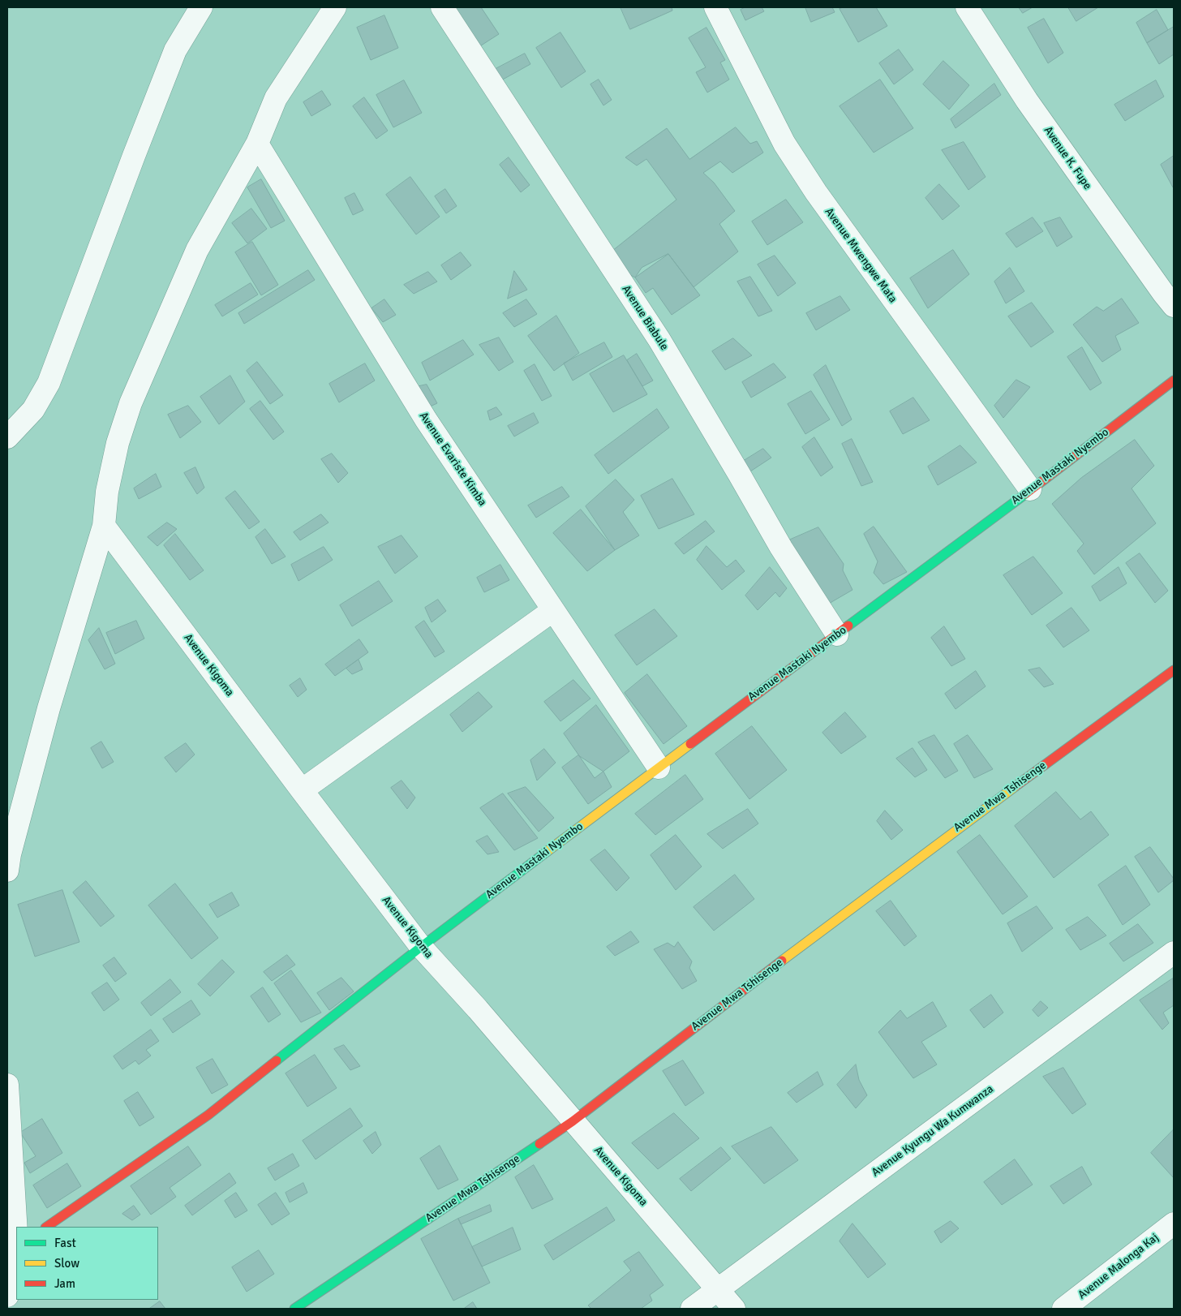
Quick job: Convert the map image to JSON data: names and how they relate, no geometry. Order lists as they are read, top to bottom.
{
  "streets": {
    "street": [
      "Avenue K. Fupe",
      "Avenue Mwengwe Mata",
      "Avenue Biabule",
      "Avenue Evariste Kimba",
      "Avenue Mastaki Nyembo",
      "Avenue Kigoma",
      "Avenue Mwa Tshisenge",
      "Avenue Kyungu Wa Kumwanza",
      "Avenue Malonga Kaj"
    ]
  },
  "crossings": [
    ["Avenue Mwengwe Mata", "Avenue Mastaki Nyembo"],
    ["Avenue Biabule", "Avenue Mastaki Nyembo"],
    ["Avenue Evariste Kimba", "Avenue Mastaki Nyembo"],
    ["Avenue Mastaki Nyembo", "Avenue Kigoma"],
    ["Avenue Kigoma", "Avenue Mwa Tshisenge"],
    ["Avenue Kigoma", "Avenue Kyungu Wa Kumwanza"]
  ],
  "legend": ["Fast", "Slow", "Jam"]
}
